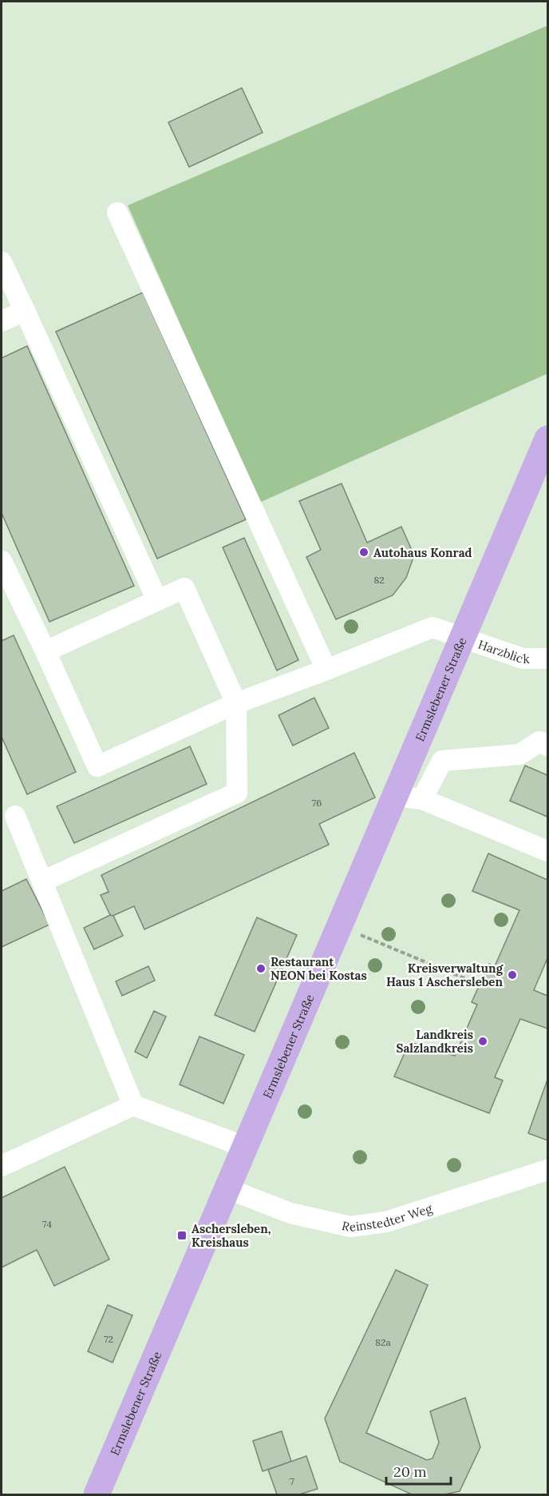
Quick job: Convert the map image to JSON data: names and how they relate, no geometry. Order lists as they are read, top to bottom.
{
  "streets": {
    "main road": ["Ermslebener Straße"],
    "street": ["Harzblick", "Reinstedter Weg"]
  },
  "crossings": [
    ["Harzblick", "Ermslebener Straße"],
    ["Ermslebener Straße", "Reinstedter Weg"]
  ],
  "places": {
    "other": [
      "Autohaus Konrad",
      "Restaurant NEON bei Kostas",
      "Kreisverwaltung Haus 1 Aschersleben",
      "Landkreis Salzlandkreis"
    ],
    "transit": ["Aschersleben, Kreishaus"]
  },
  "house_numbers": [
    "82",
    "76",
    "74",
    "72",
    "82a",
    "7"
  ],
  "scale_bar": "20 m"
}
